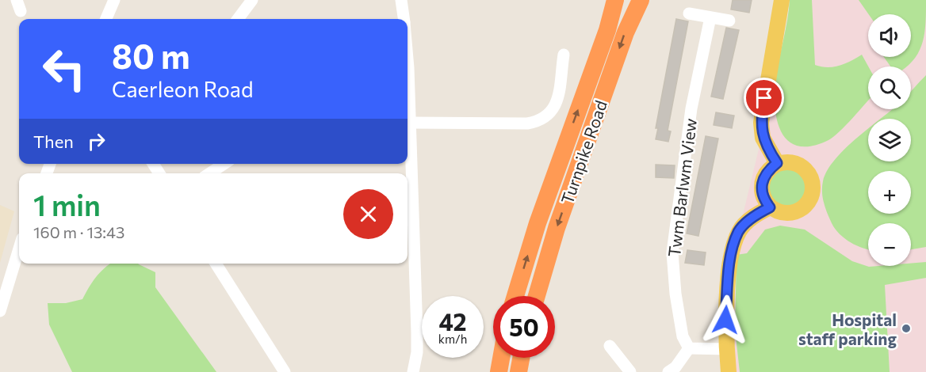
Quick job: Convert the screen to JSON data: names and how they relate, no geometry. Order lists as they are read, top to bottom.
{
  "streets": {
    "highway": ["Turnpike Road"],
    "street": ["Twm Barlwm View"]
  },
  "places": ["Hospital staff parking"],
  "page": {
    "map_buttons": ["+", "−"],
    "turn": ["80 m", "Caerleon Road"],
    "then": "Then",
    "heading": ["1 min", "160 m · 13:43"],
    "speed": "42 km/h",
    "limit": "50"
  }
}
